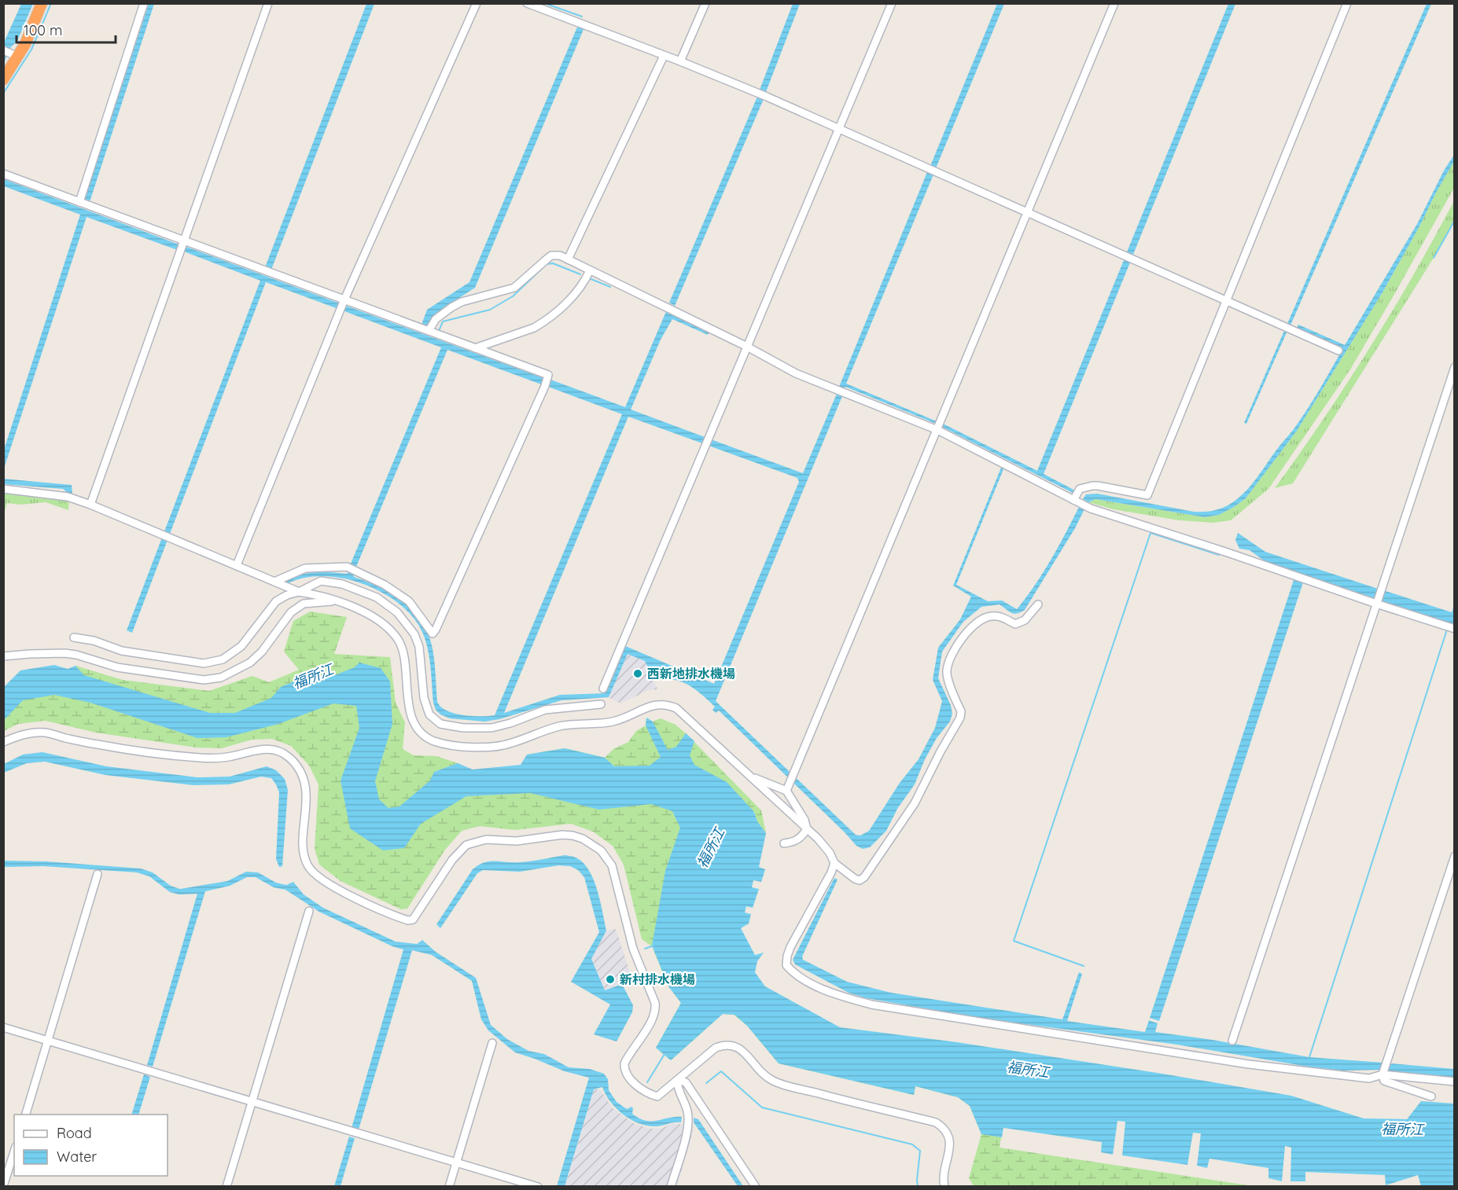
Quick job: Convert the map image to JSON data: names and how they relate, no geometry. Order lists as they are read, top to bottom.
{
  "water": ["福所江"],
  "places": ["西新地排水機場", "新村排水機場"],
  "legend": ["Road", "Water"],
  "scale_bar": "100 m"
}
